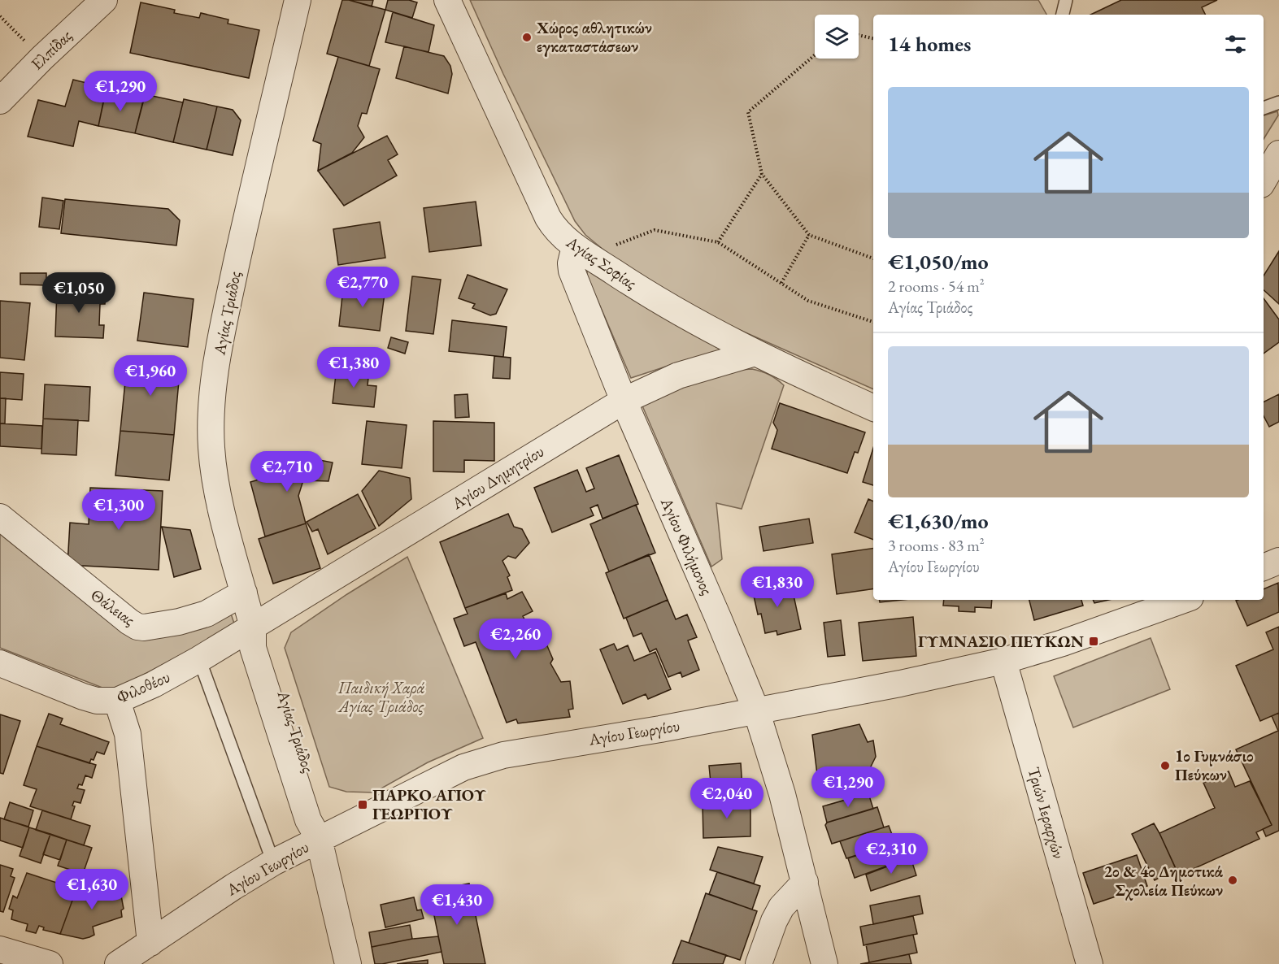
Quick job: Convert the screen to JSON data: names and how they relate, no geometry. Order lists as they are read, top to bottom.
{
  "streets": {
    "street": [
      "Ελπίδας",
      "Αγίας Σοφίας",
      "Αγίας Τριάδος",
      "Αγίου Δημητρίου",
      "Αγίου Φιλήμονος",
      "Θάλειας",
      "Φιλοθέου",
      "Αγίου Γεωργίου",
      "Τριών Ιεραρχών"
    ]
  },
  "crossings": [
    ["Αγίας Σοφίας", "Αγίου Δημητρίου"],
    ["Αγίας Σοφίας", "Αγίου Φιλήμονος"],
    ["Αγίας Τριάδος", "Αγίου Δημητρίου"],
    ["Αγίας Τριάδος", "Θάλειας"],
    ["Αγίας Τριάδος", "Φιλοθέου"],
    ["Αγίας Τριάδος", "Αγίου Γεωργίου"],
    ["Αγίου Δημητρίου", "Αγίου Φιλήμονος"],
    ["Αγίου Δημητρίου", "Φιλοθέου"],
    ["Αγίου Φιλήμονος", "Αγίου Γεωργίου"],
    ["Αγίου Γεωργίου", "Τριών Ιεραρχών"]
  ],
  "parks": ["Παιδική Χαρά Αγίας Τριάδος"],
  "places": {
    "other": ["Χώρος αθλητικών εγκαταστάσεων", "1ο Γυμνάσιο Πεύκων", "2ο & 4ο Δημοτικά Σχολεία Πεύκων"],
    "transit": ["ΓΥΜΝΑΣΙΟ ΠΕΥΚΩΝ", "ΠΑΡΚΟ ΑΓΙΟΥ ΓΕΩΡΓΙΟΥ"]
  },
  "page": {
    "heading": "14 homes",
    "price": [
      "€1,290",
      "€2,770",
      "€1,050",
      "€1,380",
      "€1,960",
      "€2,710",
      "€1,300",
      "€1,830",
      "€2,260",
      "€1,290",
      "€2,040",
      "€2,310",
      "€1,630",
      "€1,430"
    ],
    "list": [
      {
        "name": "€1,050/mo",
        "note": "2 rooms · 54 m² · Αγίας Τριάδος"
      },
      {
        "name": "€1,630/mo",
        "note": "3 rooms · 83 m² · Αγίου Γεωργίου"
      }
    ]
  }
}
